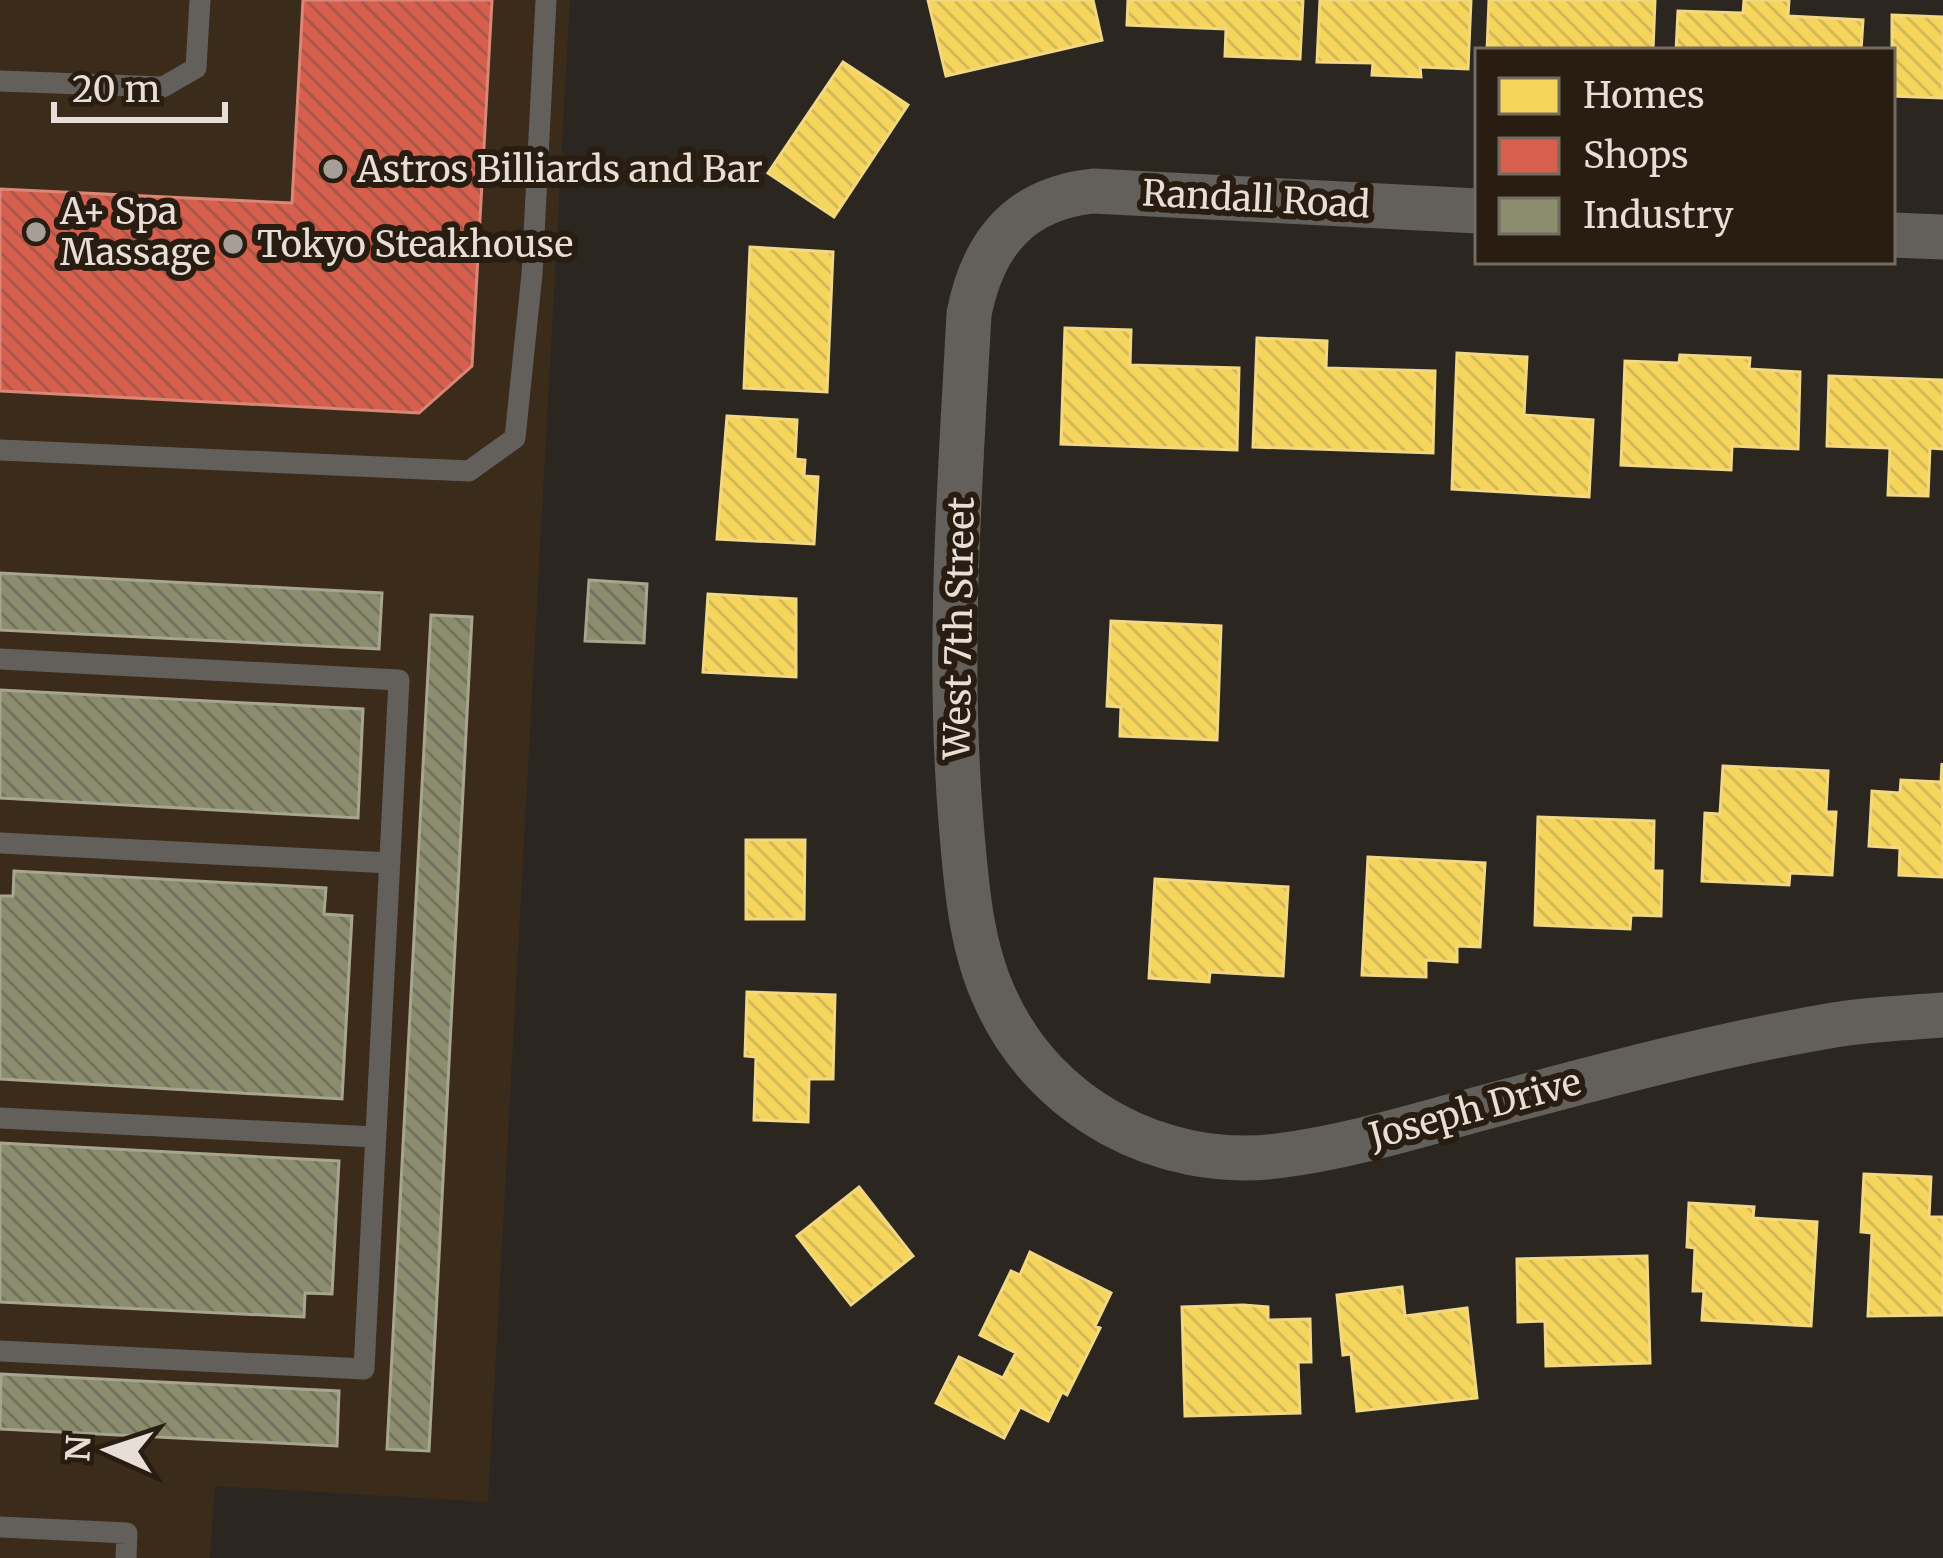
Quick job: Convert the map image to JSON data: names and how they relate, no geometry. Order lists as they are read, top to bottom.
{
  "streets": {
    "street": ["Randall Road", "West 7th Street", "Joseph Drive"]
  },
  "crossings": [
    ["Randall Road", "West 7th Street"],
    ["West 7th Street", "Joseph Drive"]
  ],
  "places": ["Astros Billiards and Bar", "A+ Spa Massage", "Tokyo Steakhouse"],
  "legend": ["Homes", "Shops", "Industry"],
  "scale_bar": "20 m",
  "north": "left"
}
